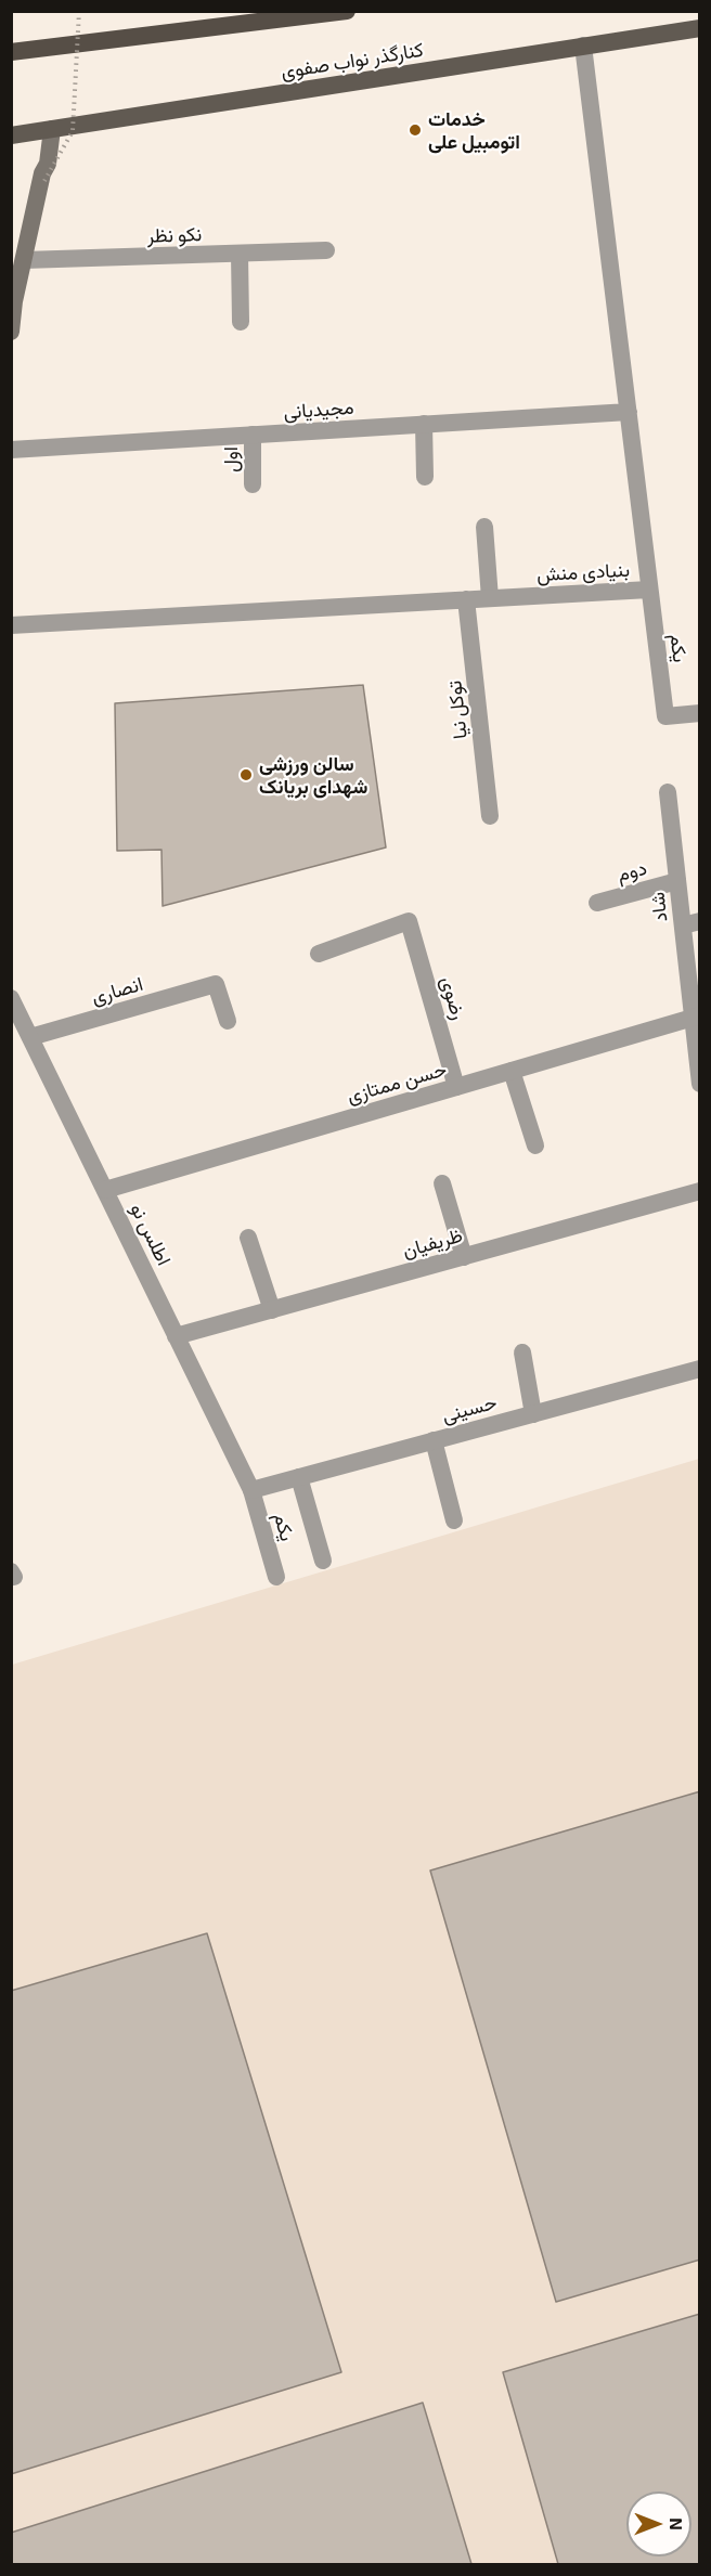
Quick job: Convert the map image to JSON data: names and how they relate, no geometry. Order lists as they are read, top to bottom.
{
  "streets": {
    "main road": ["کنارگذر نواب صفوی"],
    "street": [
      "نکو نظر",
      "مجیدیانی",
      "اول",
      "بنیادی منش",
      "یکم",
      "توکل نیا",
      "دوم",
      "شاد",
      "انصاری",
      "رضوی",
      "حسن ممتازی",
      "اطلس نو",
      "ظریفیان",
      "حسینی"
    ]
  },
  "crossings": [
    ["کنارگذر نواب صفوی", "بنیادی منش"],
    ["مجیدیانی", "اول"],
    ["مجیدیانی", "بنیادی منش"],
    ["بنیادی منش", "یکم"],
    ["بنیادی منش", "توکل نیا"],
    ["یکم", "اطلس نو"],
    ["یکم", "حسینی"],
    ["دوم", "شاد"],
    ["شاد", "حسن ممتازی"],
    ["انصاری", "اطلس نو"],
    ["رضوی", "حسن ممتازی"],
    ["حسن ممتازی", "اطلس نو"],
    ["اطلس نو", "ظریفیان"],
    ["اطلس نو", "حسینی"]
  ],
  "places": ["خدمات اتومبیل علی", "سالن ورزشی شهدای بریانک"],
  "north": "right"
}
